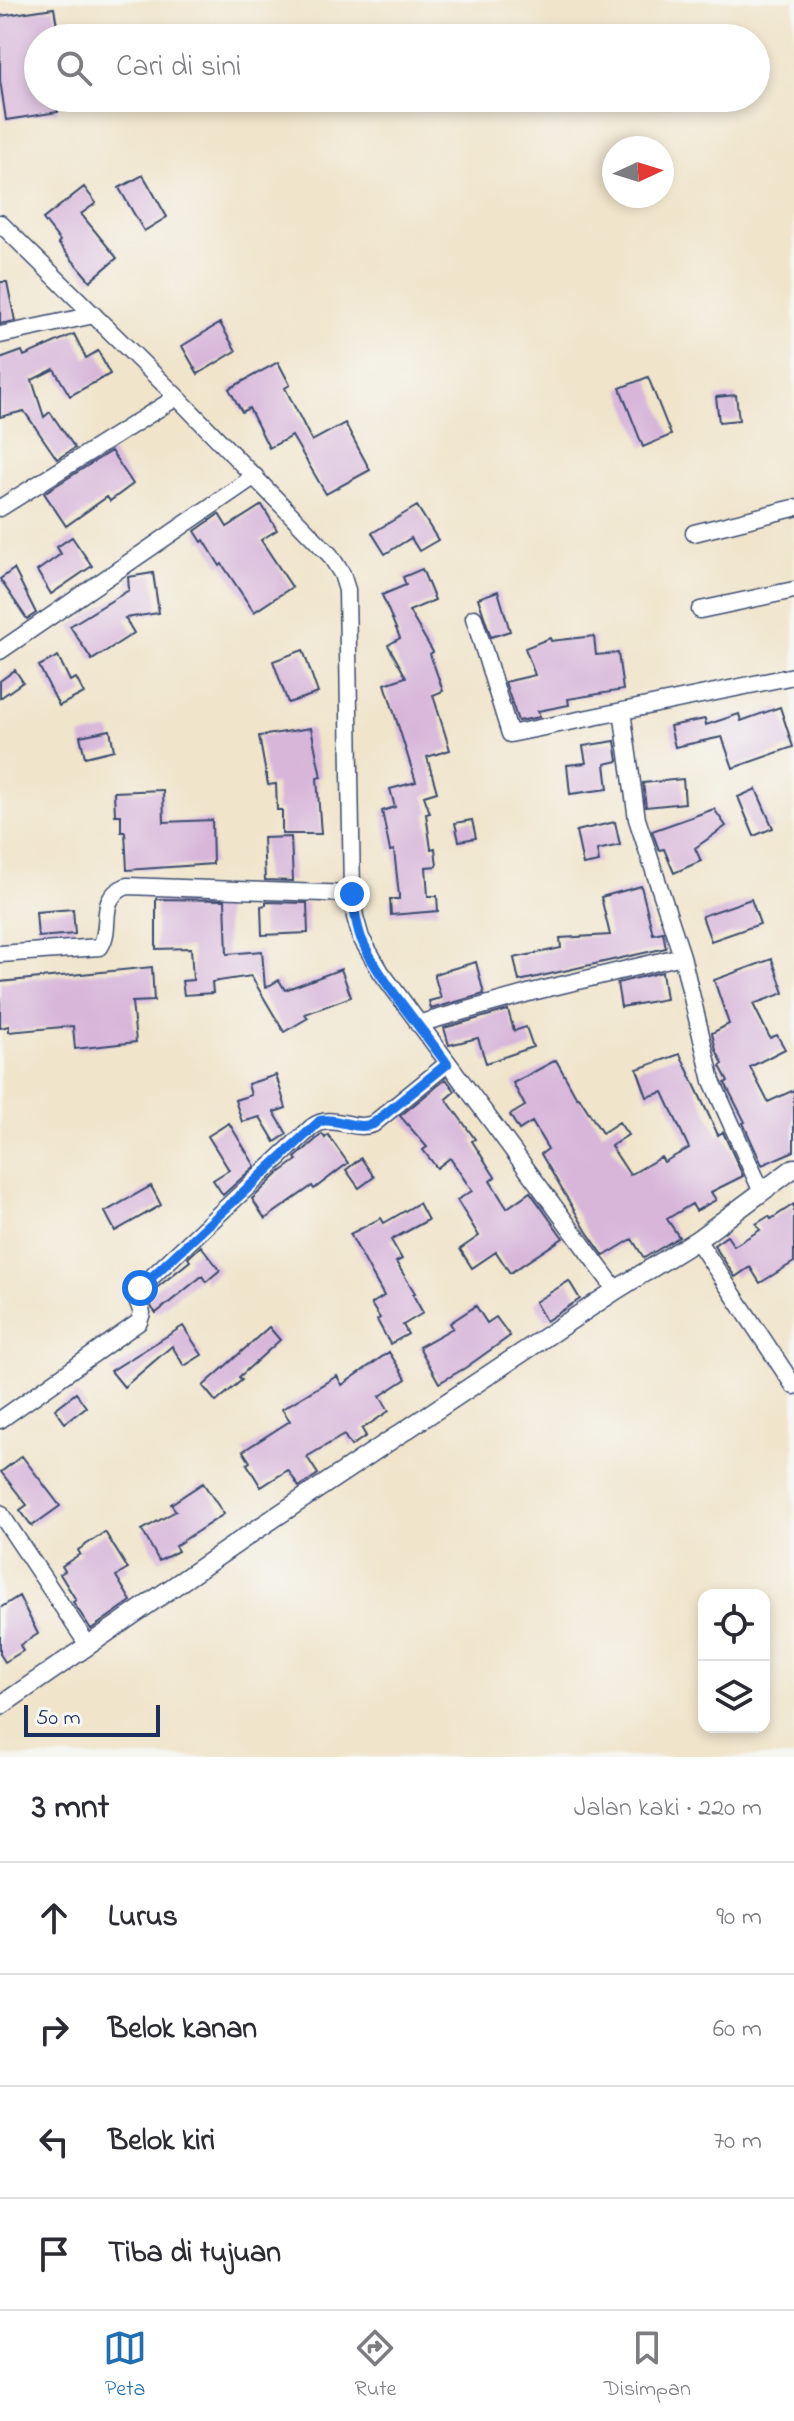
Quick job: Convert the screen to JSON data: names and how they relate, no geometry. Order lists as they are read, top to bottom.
{
  "scale_bar": "50 m",
  "north": "right",
  "page": {
    "search": "Cari di sini",
    "scale": "50 m",
    "heading": ["3 mnt", "Jalan kaki · 220 m"],
    "list": [
      ["Lurus", "90 m"],
      ["Belok kanan", "60 m"],
      ["Belok kiri", "70 m"],
      "Tiba di tujuan"
    ],
    "nav": ["Peta", "Rute", "Disimpan"]
  }
}
